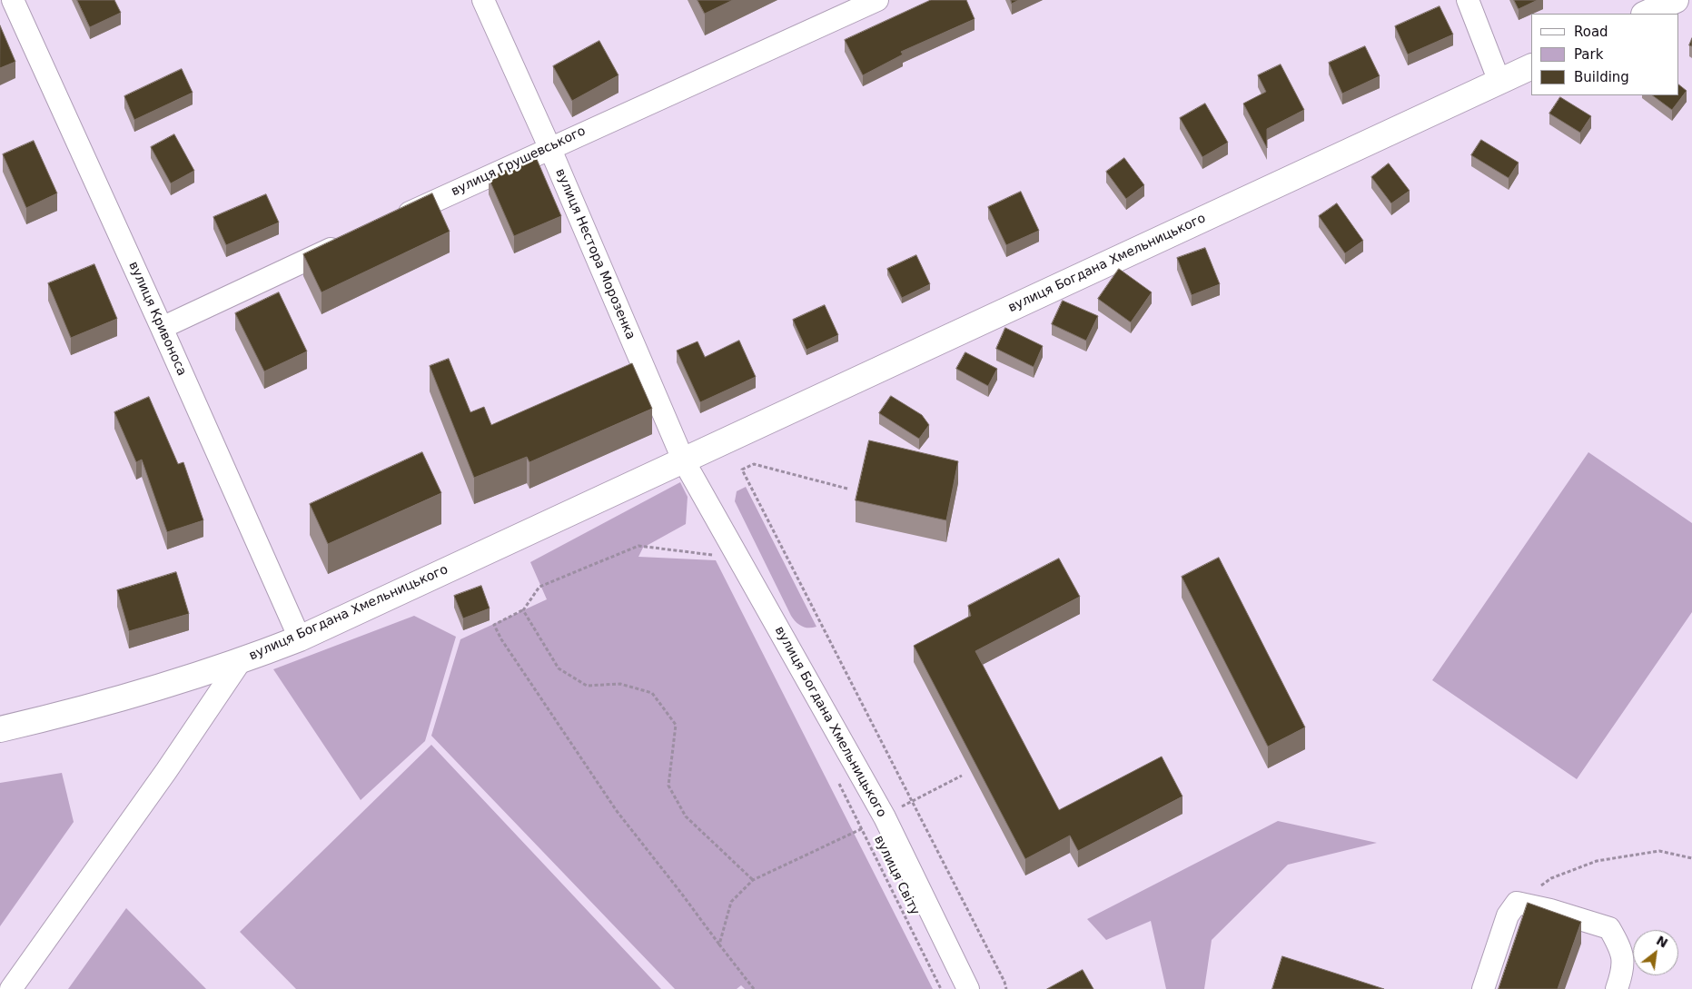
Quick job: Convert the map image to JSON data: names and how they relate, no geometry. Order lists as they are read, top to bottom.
{
  "streets": {
    "street": [
      "вулиця Грушевського",
      "вулиця Нестора Морозенка",
      "вулиця Богдана Хмельницького",
      "вулиця Кривоноса"
    ],
    "path": ["вулиця Світу"]
  },
  "crossings": [
    ["вулиця Грушевського", "вулиця Нестора Морозенка"],
    ["вулиця Нестора Морозенка", "вулиця Богдана Хмельницького"],
    ["вулиця Богдана Хмельницького", "вулиця Кривоноса"]
  ],
  "legend": ["Road", "Park", "Building"],
  "north": "top right"
}
